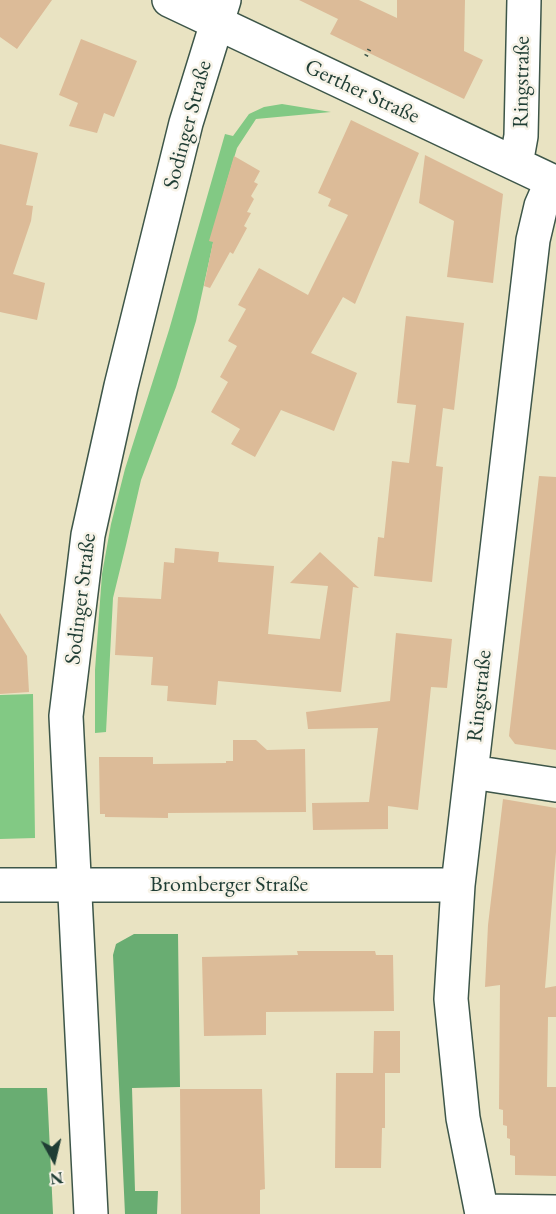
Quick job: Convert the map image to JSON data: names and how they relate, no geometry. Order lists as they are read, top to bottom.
{
  "streets": {
    "street": [
      "Ringstraße",
      "Gerther Straße",
      "Sodinger Straße",
      "Bromberger Straße"
    ]
  },
  "crossings": [
    ["Ringstraße", "Gerther Straße"],
    ["Ringstraße", "Bromberger Straße"],
    ["Gerther Straße", "Sodinger Straße"],
    ["Sodinger Straße", "Bromberger Straße"]
  ],
  "north": "bottom"
}
